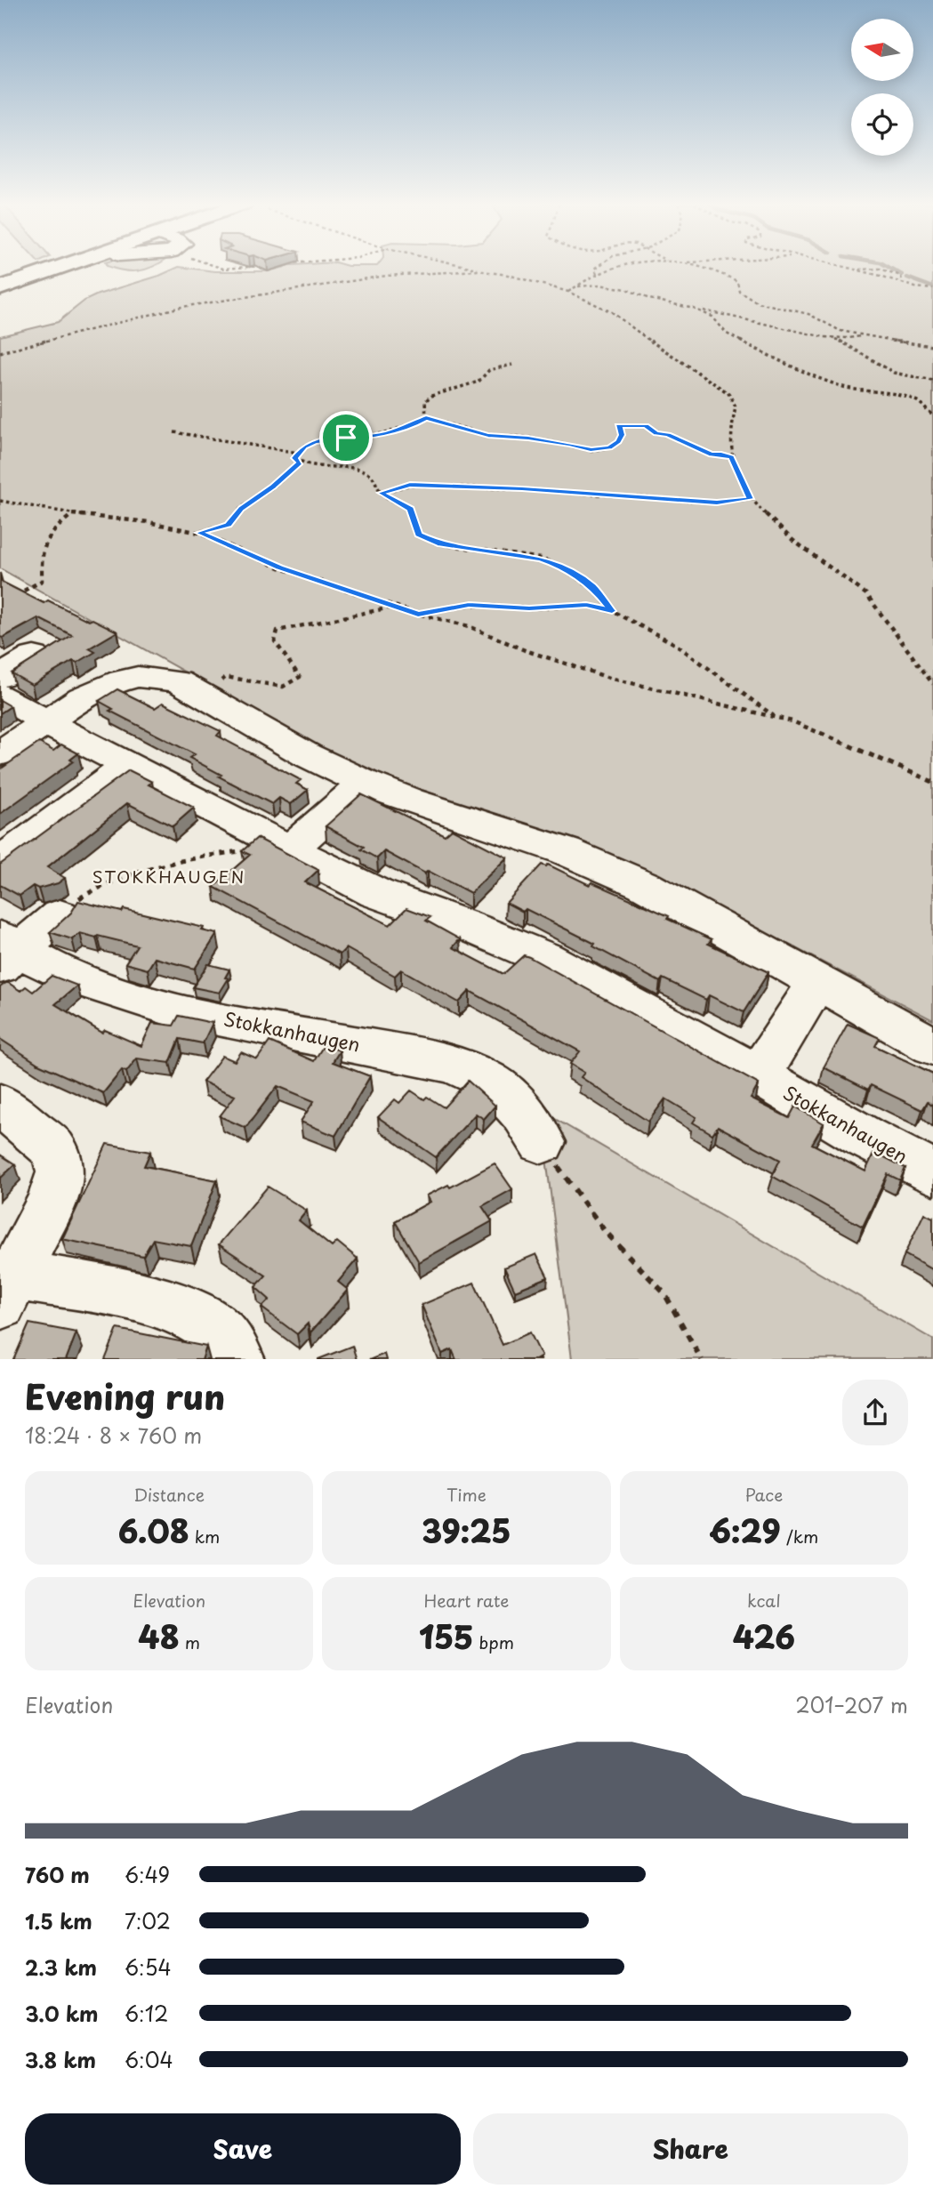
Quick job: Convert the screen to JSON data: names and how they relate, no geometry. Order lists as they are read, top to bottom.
{
  "streets": {
    "street": ["Stokkanhaugen"]
  },
  "districts": ["STOKKHAUGEN"],
  "north": "left",
  "page": {
    "heading": ["Evening run", "18:24 · 8 × 760 m"],
    "stats": [
      ["Distance", "6.08 km"],
      ["Time", "39:25"],
      ["Pace", "6:29 /km"],
      ["Elevation", "48 m"],
      ["Heart rate", "155 bpm"],
      ["kcal", "426"]
    ],
    "chart": ["Elevation", "201–207 m"],
    "list": [
      {
        "name": "760 m",
        "note": "6:49"
      },
      {
        "name": "1.5 km",
        "note": "7:02"
      },
      {
        "name": "2.3 km",
        "note": "6:54"
      },
      {
        "name": "3.0 km",
        "note": "6:12"
      },
      {
        "name": "3.8 km",
        "note": "6:04"
      }
    ],
    "buttons": ["Save", "Share"]
  }
}
